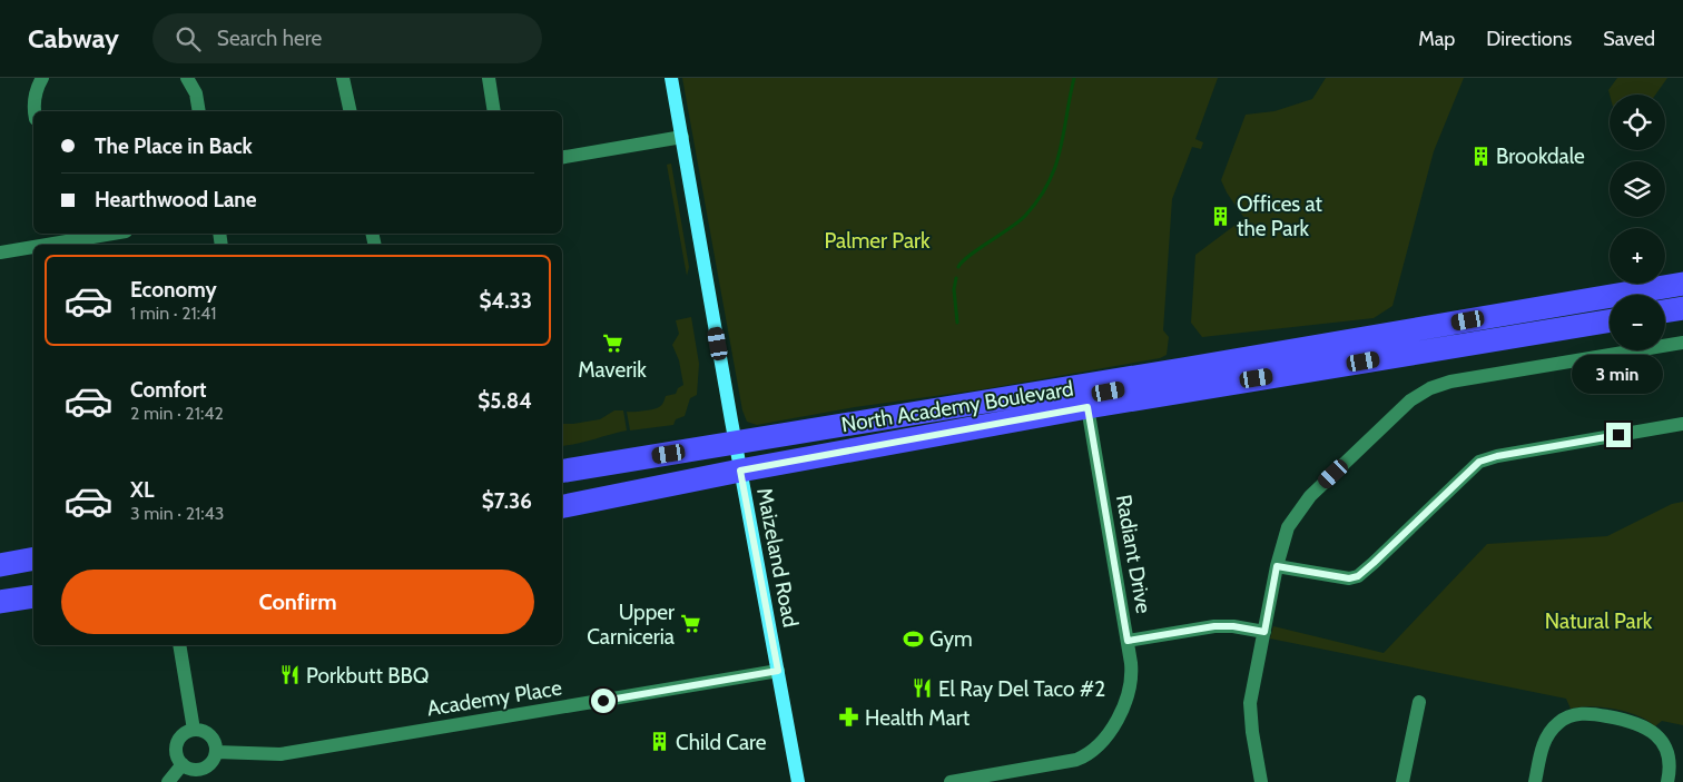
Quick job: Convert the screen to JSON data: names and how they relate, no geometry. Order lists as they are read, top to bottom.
{
  "streets": {
    "highway": ["North Academy Boulevard"],
    "main road": ["Maizeland Road"],
    "street": ["Radiant Drive", "Academy Place"]
  },
  "crossings": [
    ["North Academy Boulevard", "Radiant Drive"],
    ["North Academy Boulevard", "Maizeland Road"],
    ["Maizeland Road", "Academy Place"]
  ],
  "parks": ["Palmer Park", "Natural Park"],
  "places": {
    "building": ["Brookdale", "Offices at the Park", "Child Care"],
    "supermarket": ["Maverik", "Upper Carniceria"],
    "sports": ["Gym"],
    "restaurant": ["Porkbutt BBQ", "El Ray Del Taco #2"],
    "pharmacy": ["Health Mart"]
  },
  "page": {
    "header": "Cabway",
    "search": "Search here",
    "nav": ["Map", "Directions", "Saved"],
    "map_buttons": ["+", "−"],
    "banner": ["The Place in Back", "Hearthwood Lane"],
    "list": [
      {
        "name": "Economy",
        "note": "1 min · 21:41",
        "value": "$4.33"
      },
      {
        "name": "Comfort",
        "note": "2 min · 21:42",
        "value": "$5.84"
      },
      {
        "name": "XL",
        "note": "3 min · 21:43",
        "value": "$7.36"
      }
    ],
    "bubble": "3 min",
    "buttons": "Confirm"
  }
}
